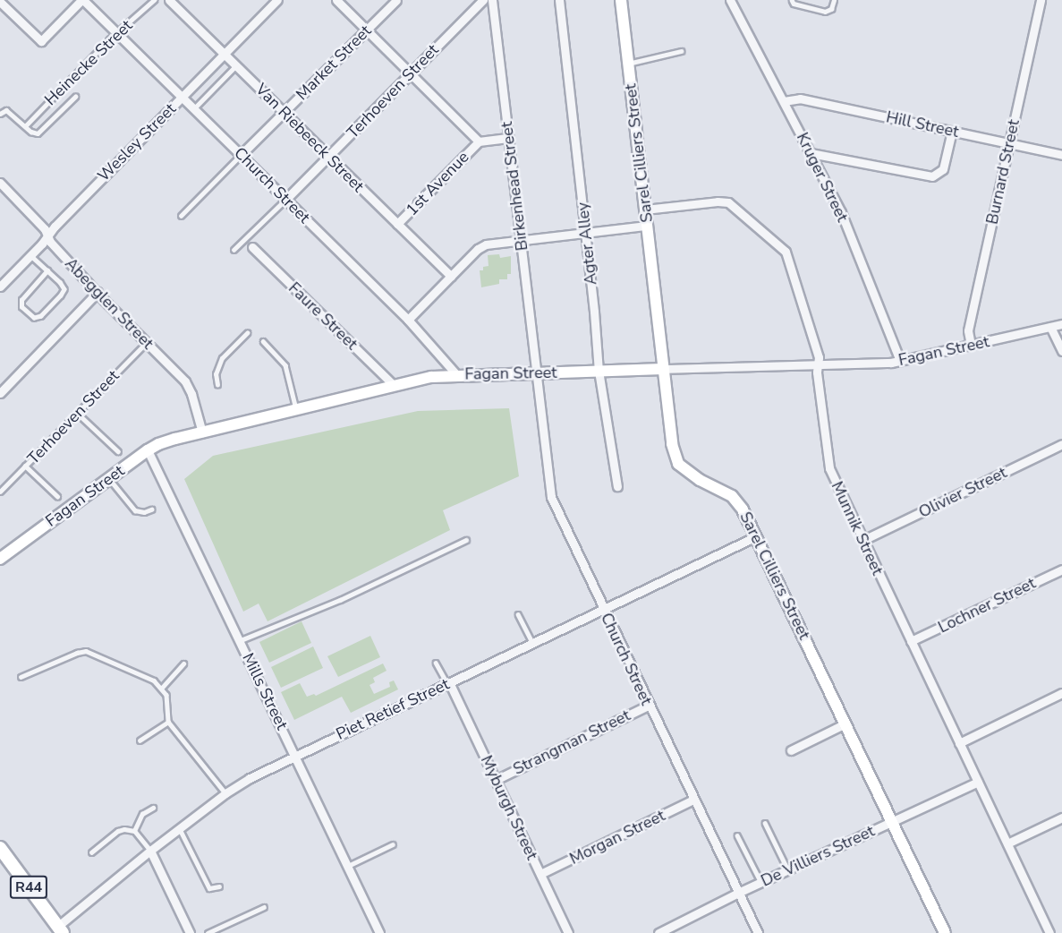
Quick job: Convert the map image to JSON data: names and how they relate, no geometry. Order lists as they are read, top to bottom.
{
  "streets": {
    "main road": ["R44"],
    "street": [
      "Market Street",
      "Terhoeven Street",
      "Hill Street",
      "Van Riebeeck Street",
      "Wesley Street",
      "Sarel Cilliers Street",
      "Burnard Street",
      "Kruger Street",
      "1st Avenue",
      "Church Street",
      "Birkenhead Street",
      "Agter Alley",
      "Abegglen Street",
      "Faure Street",
      "Fagan Street",
      "Olivier Street",
      "Munnik Street",
      "Lochner Street",
      "Mills Street",
      "Piet Retief Street",
      "Strangman Street",
      "Myburgh Street",
      "Morgan Street",
      "De Villiers Street"
    ],
    "lane": ["Heinecke Street"]
  },
  "crossings": [
    ["Heinecke Street", "Church Street"],
    ["Market Street", "Van Riebeeck Street"],
    ["Market Street", "Church Street"],
    ["Terhoeven Street", "Van Riebeeck Street"],
    ["Terhoeven Street", "Church Street"],
    ["Terhoeven Street", "Abegglen Street"],
    ["Hill Street", "Burnard Street"],
    ["Hill Street", "Kruger Street"],
    ["Van Riebeeck Street", "Wesley Street"],
    ["Van Riebeeck Street", "1st Avenue"],
    ["Wesley Street", "Church Street"],
    ["Wesley Street", "Abegglen Street"],
    ["Sarel Cilliers Street", "Fagan Street"],
    ["Sarel Cilliers Street", "Munnik Street"],
    ["Sarel Cilliers Street", "Piet Retief Street"],
    ["Sarel Cilliers Street", "De Villiers Street"],
    ["Burnard Street", "Fagan Street"],
    ["Kruger Street", "Fagan Street"],
    ["1st Avenue", "Birkenhead Street"],
    ["Church Street", "Birkenhead Street"],
    ["Church Street", "Fagan Street"],
    ["Church Street", "Piet Retief Street"],
    ["Church Street", "Strangman Street"],
    ["Church Street", "Morgan Street"],
    ["Church Street", "De Villiers Street"],
    ["Birkenhead Street", "Fagan Street"],
    ["Agter Alley", "Fagan Street"],
    ["Abegglen Street", "Fagan Street"],
    ["Faure Street", "Fagan Street"],
    ["Fagan Street", "Munnik Street"],
    ["Fagan Street", "Mills Street"],
    ["Olivier Street", "Munnik Street"],
    ["Munnik Street", "Lochner Street"],
    ["Munnik Street", "De Villiers Street"],
    ["Mills Street", "Piet Retief Street"],
    ["Piet Retief Street", "Myburgh Street"],
    ["Piet Retief Street", "R44"],
    ["Strangman Street", "Myburgh Street"],
    ["Myburgh Street", "Morgan Street"]
  ]
}
